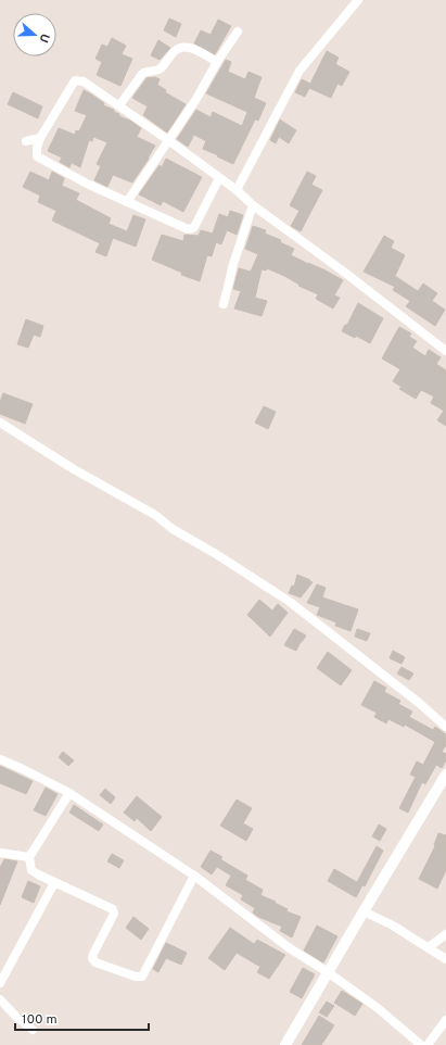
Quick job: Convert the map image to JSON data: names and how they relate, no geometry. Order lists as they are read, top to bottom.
{
  "scale_bar": "100 m",
  "north": "right"
}
